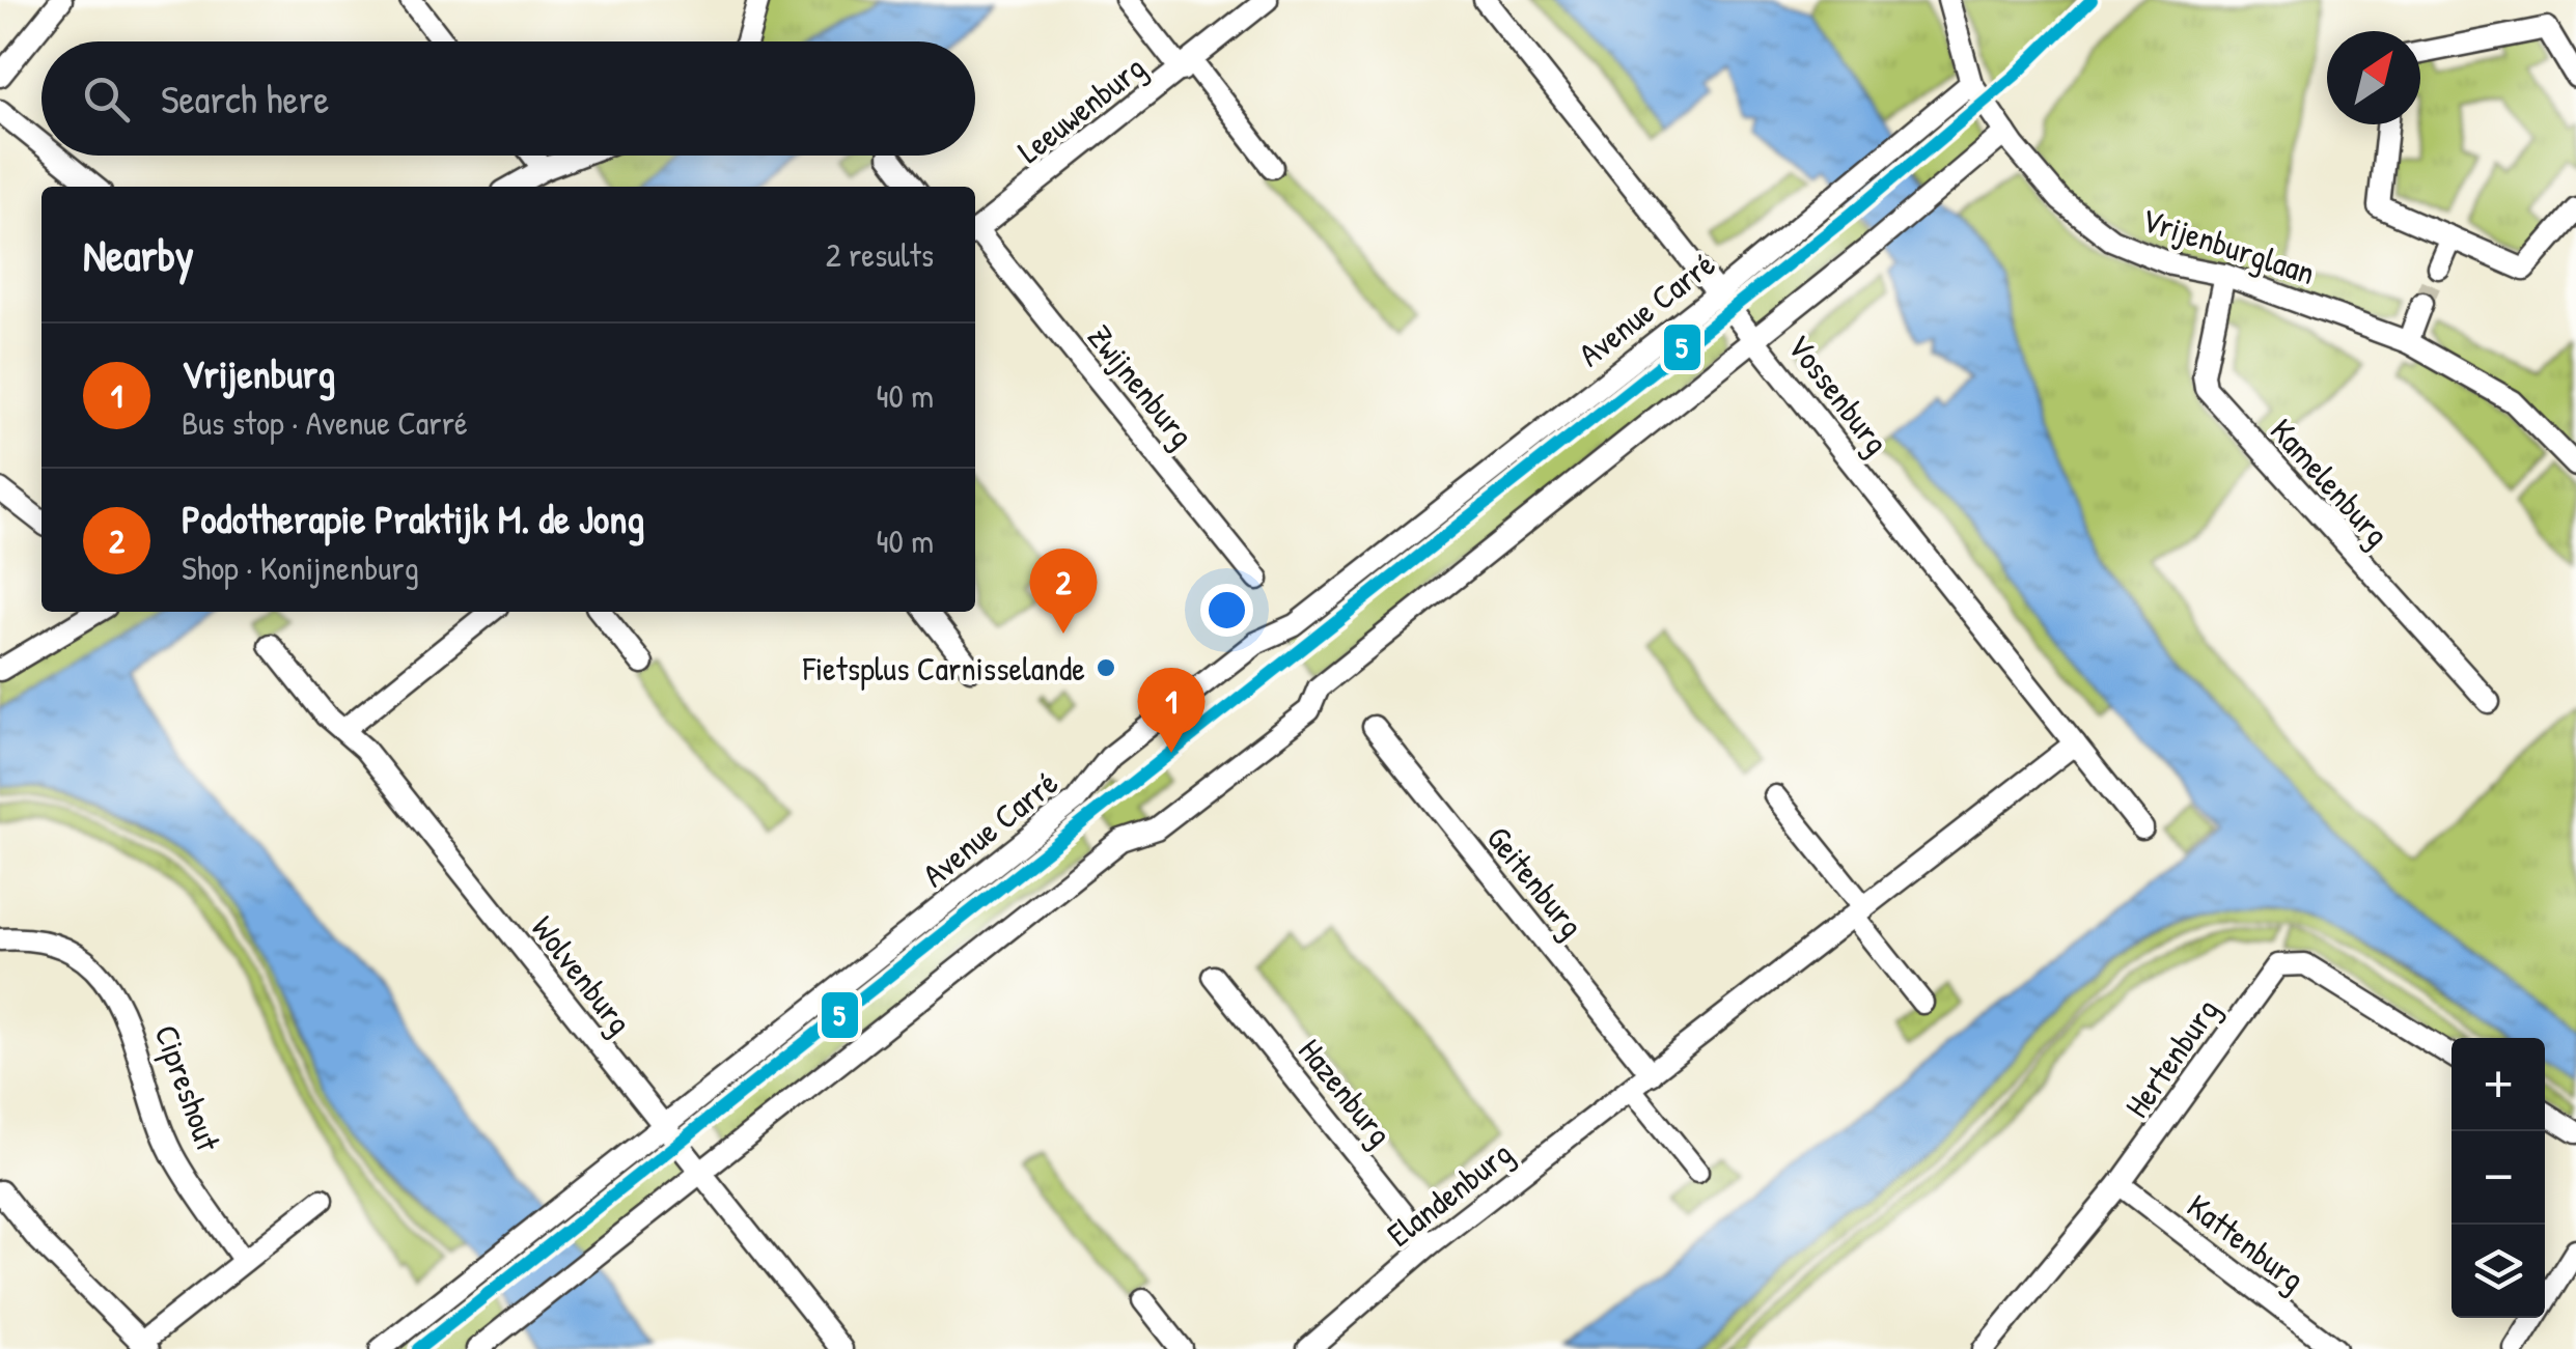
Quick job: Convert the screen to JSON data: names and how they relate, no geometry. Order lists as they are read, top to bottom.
{
  "streets": {
    "street": [
      "Leeuwenburg",
      "Vrijenburglaan",
      "Avenue Carré",
      "Zwijnenburg",
      "Vossenburg",
      "Kamelenburg",
      "Geitenburg",
      "Wolvenburg",
      "Hertenburg",
      "Cipreshout",
      "Hazenburg",
      "Elandenburg",
      "Kattenburg"
    ]
  },
  "crossings": [
    ["Vrijenburglaan", "Avenue Carré"],
    ["Vrijenburglaan", "Kamelenburg"],
    ["Avenue Carré", "Vossenburg"],
    ["Avenue Carré", "Wolvenburg"],
    ["Vossenburg", "Elandenburg"],
    ["Geitenburg", "Elandenburg"],
    ["Hertenburg", "Kattenburg"],
    ["Hazenburg", "Elandenburg"]
  ],
  "places": ["Fietsplus Carnisselande"],
  "lines": ["transit line 5"],
  "north": "top right",
  "page": {
    "search": "Search here",
    "heading": ["Nearby", "2 results"],
    "list": [
      {
        "mark": "1",
        "name": "Vrijenburg",
        "note": "Bus stop · Avenue Carré",
        "value": "40 m"
      },
      {
        "mark": "2",
        "name": "Podotherapie Praktijk M. de Jong",
        "note": "Shop · Konijnenburg",
        "value": "40 m"
      }
    ],
    "pins": ["2", "1"],
    "map_buttons": ["+", "−"]
  }
}
